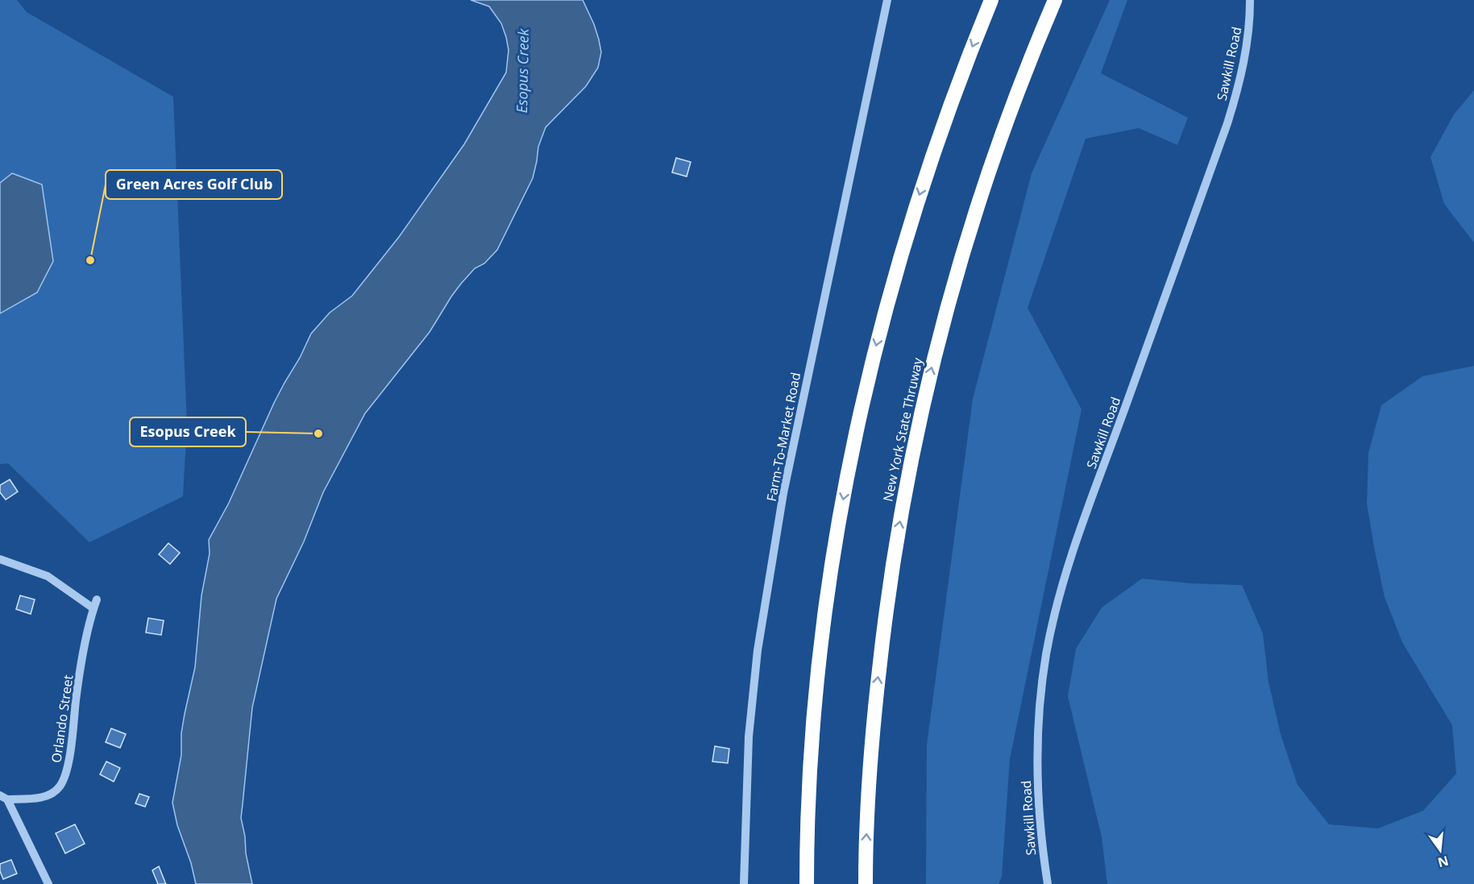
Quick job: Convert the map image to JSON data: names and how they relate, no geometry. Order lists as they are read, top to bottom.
{
  "streets": {
    "highway": ["New York State Thruway"],
    "street": ["Sawkill Road", "Farm-To-Market Road", "Orlando Street"]
  },
  "water": ["Esopus Creek"],
  "places": ["Green Acres Golf Club", "Esopus Creek"],
  "north": "bottom"
}
